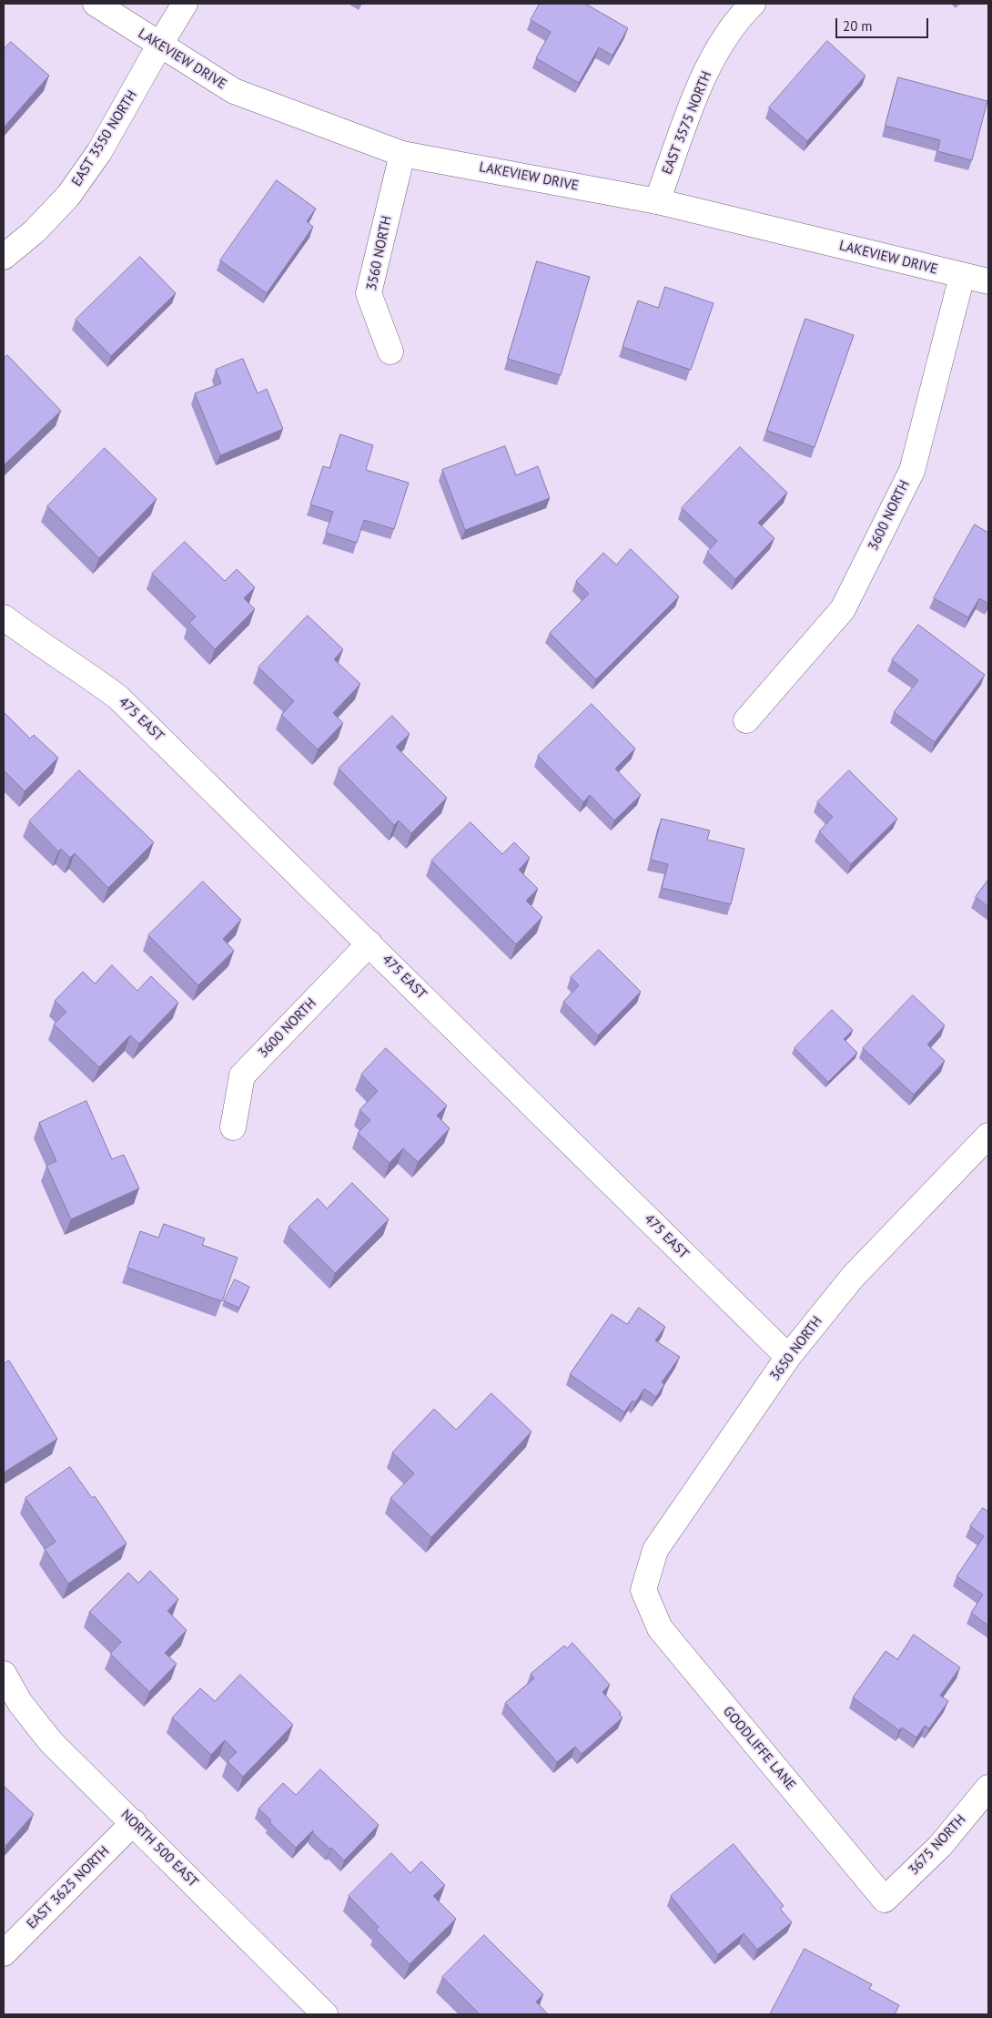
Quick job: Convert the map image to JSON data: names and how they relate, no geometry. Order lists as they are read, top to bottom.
{
  "streets": {
    "street": [
      "LAKEVIEW DRIVE",
      "EAST 3575 NORTH",
      "EAST 3550 NORTH",
      "3560 NORTH",
      "3600 NORTH",
      "475 EAST",
      "3650 NORTH",
      "GOODLIFFE LANE",
      "3675 NORTH",
      "NORTH 500 EAST",
      "EAST 3625 NORTH"
    ]
  },
  "crossings": [
    ["LAKEVIEW DRIVE", "EAST 3575 NORTH"],
    ["LAKEVIEW DRIVE", "EAST 3550 NORTH"],
    ["LAKEVIEW DRIVE", "3560 NORTH"],
    ["LAKEVIEW DRIVE", "3600 NORTH"],
    ["3600 NORTH", "475 EAST"],
    ["475 EAST", "3650 NORTH"],
    ["3650 NORTH", "GOODLIFFE LANE"],
    ["GOODLIFFE LANE", "3675 NORTH"],
    ["NORTH 500 EAST", "EAST 3625 NORTH"]
  ],
  "scale_bar": "20 m"
}
